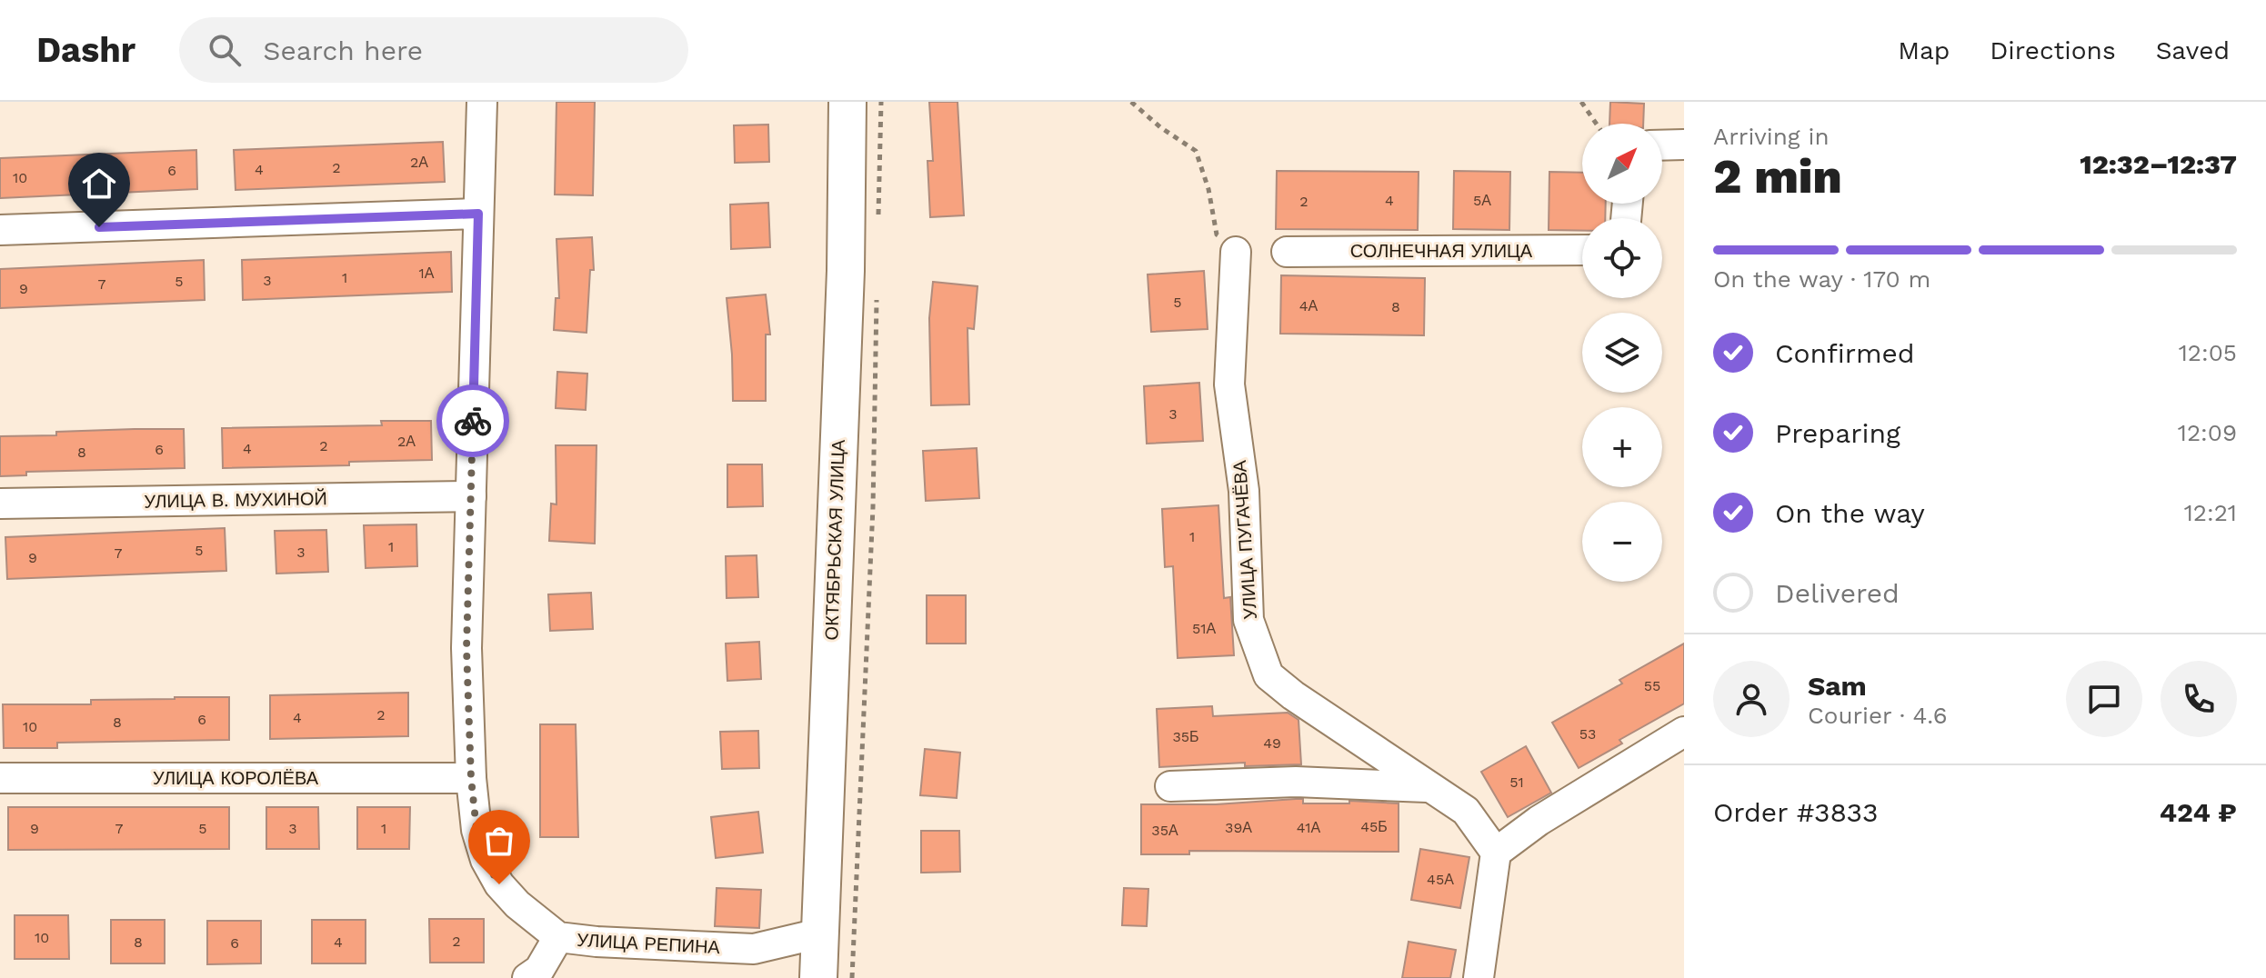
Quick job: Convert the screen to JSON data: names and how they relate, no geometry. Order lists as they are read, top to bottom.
{
  "streets": {
    "main road": ["ОКТЯБРЬСКАЯ УЛИЦА"],
    "street": [
      "СОЛНЕЧНАЯ УЛИЦА",
      "УЛИЦА В. МУХИНОЙ",
      "УЛИЦА ПУГАЧЁВА",
      "УЛИЦА КОРОЛЁВА",
      "УЛИЦА РЕПИНА"
    ]
  },
  "crossings": [
    ["УЛИЦА В. МУХИНОЙ", "УЛИЦА РЕПИНА"],
    ["ОКТЯБРЬСКАЯ УЛИЦА", "УЛИЦА РЕПИНА"],
    ["УЛИЦА КОРОЛЁВА", "УЛИЦА РЕПИНА"]
  ],
  "house_numbers": [
    "2А",
    "2",
    "4",
    "6",
    "10",
    "4",
    "5А",
    "2",
    "1А",
    "1",
    "3",
    "5",
    "7",
    "9",
    "5",
    "4А",
    "8",
    "3",
    "2А",
    "2",
    "4",
    "6",
    "8",
    "1",
    "1",
    "5",
    "3",
    "7",
    "9",
    "51А",
    "55",
    "2",
    "4",
    "6",
    "8",
    "10",
    "53",
    "35Б",
    "49",
    "51",
    "45Б",
    "39А",
    "41А",
    "9",
    "7",
    "5",
    "3",
    "1",
    "35А",
    "45А",
    "10",
    "2",
    "8",
    "4",
    "6"
  ],
  "north": "top right",
  "page": {
    "header": "Dashr",
    "search": "Search here",
    "nav": ["Map", "Directions", "Saved"],
    "heading": ["2 min", "Arriving in", "12:32–12:37"],
    "panel": [
      "Sam",
      "Courier · 4.6",
      "Order #3833",
      "424 ₽"
    ],
    "map_buttons": ["+", "−"],
    "bar": "On the way · 170 m",
    "list": [
      ["Confirmed", "12:05"],
      ["Preparing", "12:09"],
      ["On the way", "12:21"],
      "Delivered"
    ]
  }
}
